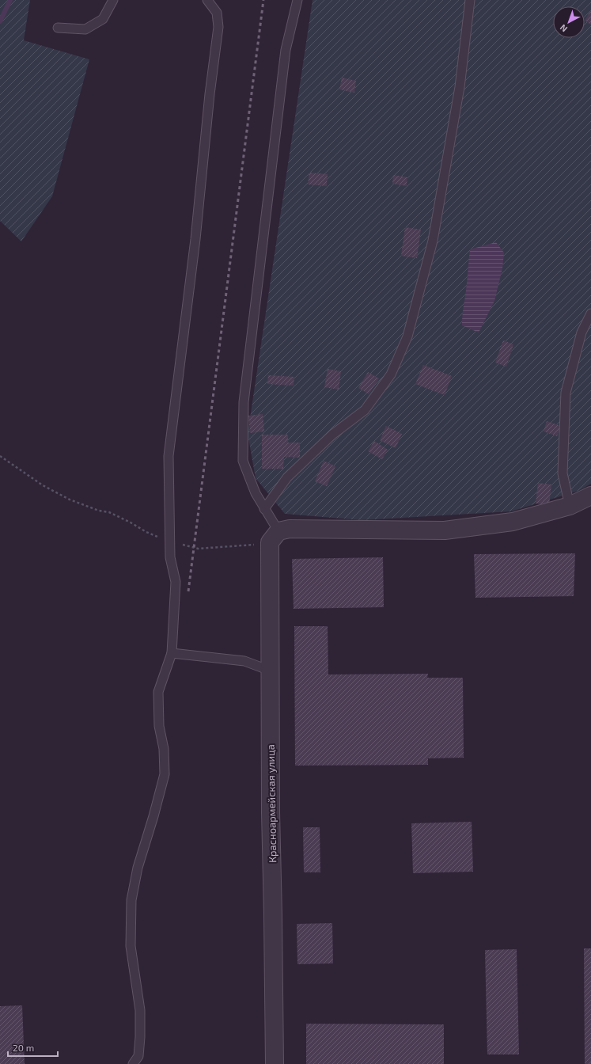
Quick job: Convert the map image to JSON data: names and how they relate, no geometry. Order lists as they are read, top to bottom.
{
  "streets": {
    "street": ["Красноармейская улица"]
  },
  "scale_bar": "20 m",
  "north": "bottom left"
}
